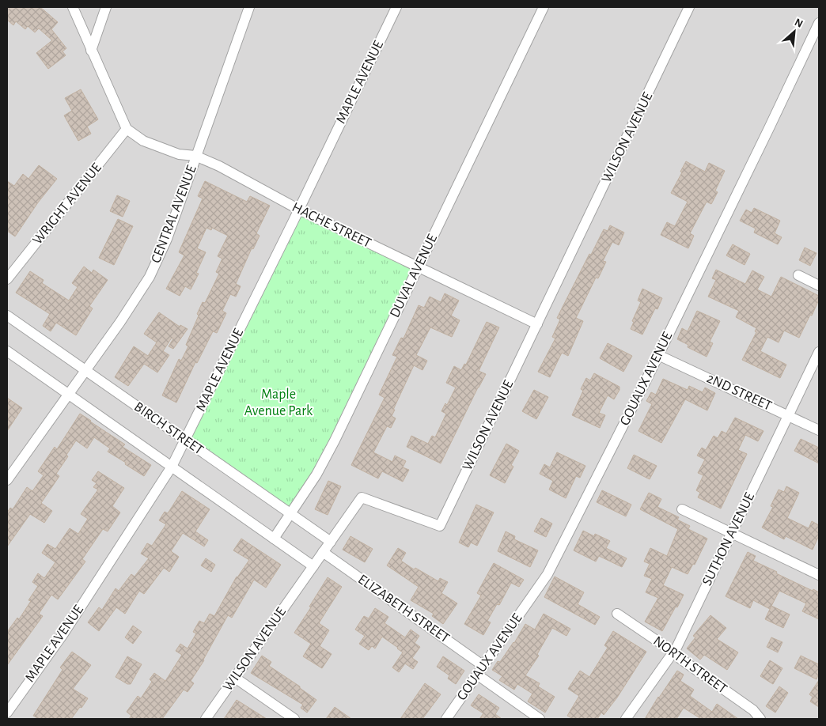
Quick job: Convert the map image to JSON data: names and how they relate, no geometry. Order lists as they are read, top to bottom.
{
  "streets": {
    "street": [
      "MAPLE AVENUE",
      "WILSON AVENUE",
      "WRIGHT AVENUE",
      "CENTRAL AVENUE",
      "HACHE STREET",
      "DUVAL AVENUE",
      "GOUAUX AVENUE",
      "2ND STREET",
      "BIRCH STREET",
      "SUTHON AVENUE",
      "ELIZABETH STREET",
      "NORTH STREET"
    ]
  },
  "crossings": [
    ["MAPLE AVENUE", "HACHE STREET"],
    ["MAPLE AVENUE", "BIRCH STREET"],
    ["WILSON AVENUE", "HACHE STREET"],
    ["WILSON AVENUE", "BIRCH STREET"],
    ["WILSON AVENUE", "ELIZABETH STREET"],
    ["WRIGHT AVENUE", "HACHE STREET"],
    ["CENTRAL AVENUE", "HACHE STREET"],
    ["CENTRAL AVENUE", "BIRCH STREET"],
    ["HACHE STREET", "DUVAL AVENUE"],
    ["DUVAL AVENUE", "BIRCH STREET"],
    ["GOUAUX AVENUE", "2ND STREET"],
    ["GOUAUX AVENUE", "ELIZABETH STREET"],
    ["2ND STREET", "SUTHON AVENUE"],
    ["SUTHON AVENUE", "NORTH STREET"]
  ],
  "parks": ["Maple Avenue Park"],
  "north": "top right"
}
